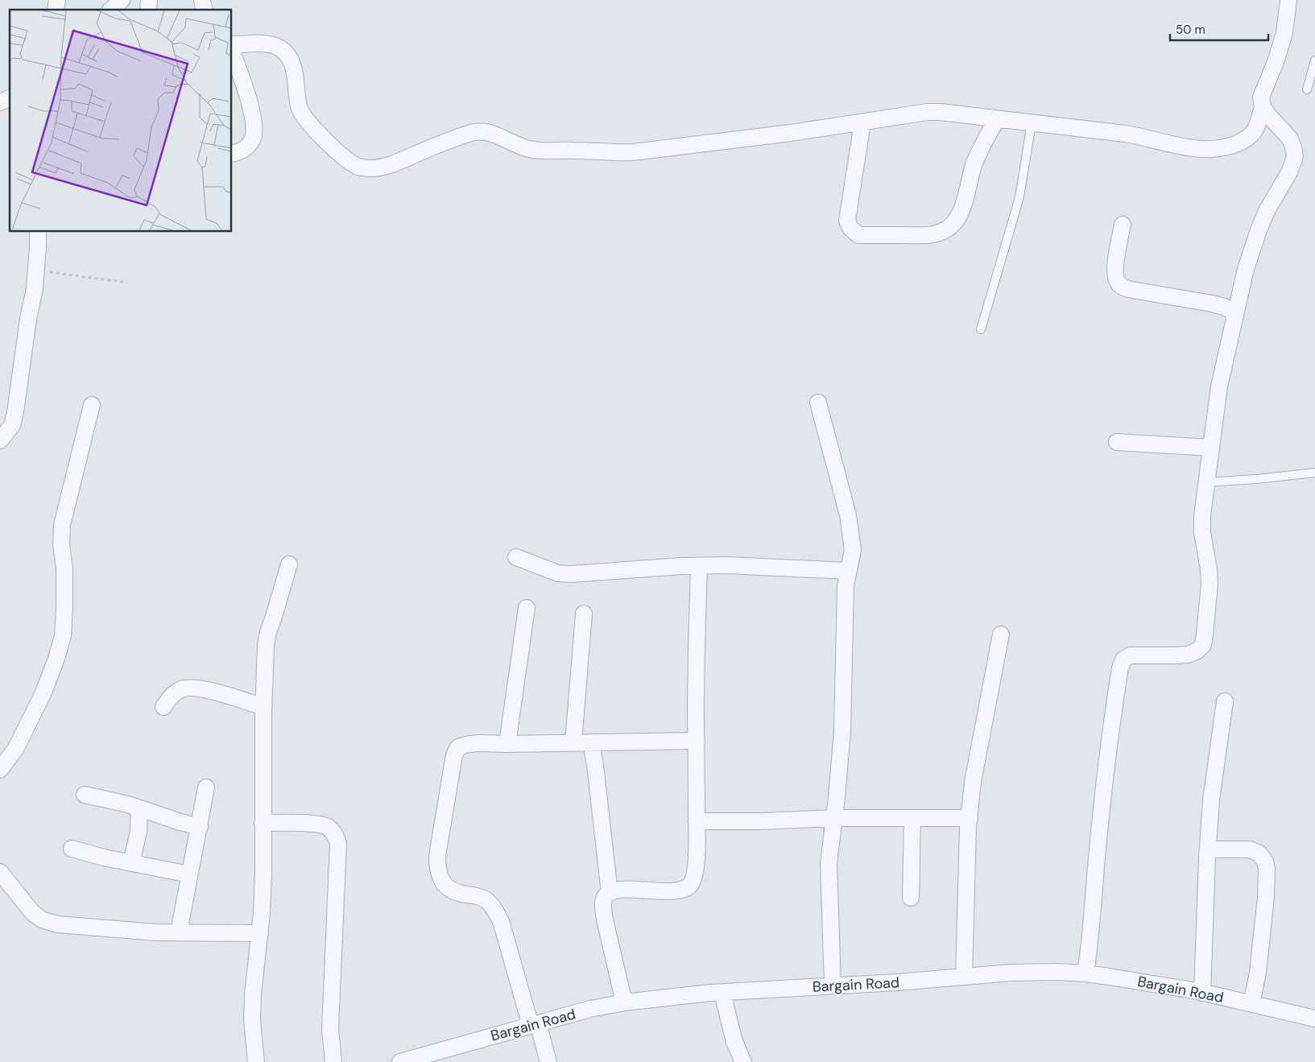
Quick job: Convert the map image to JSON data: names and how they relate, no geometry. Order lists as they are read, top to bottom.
{
  "streets": {
    "street": ["Bargain Road"]
  },
  "scale_bar": "50 m"
}
